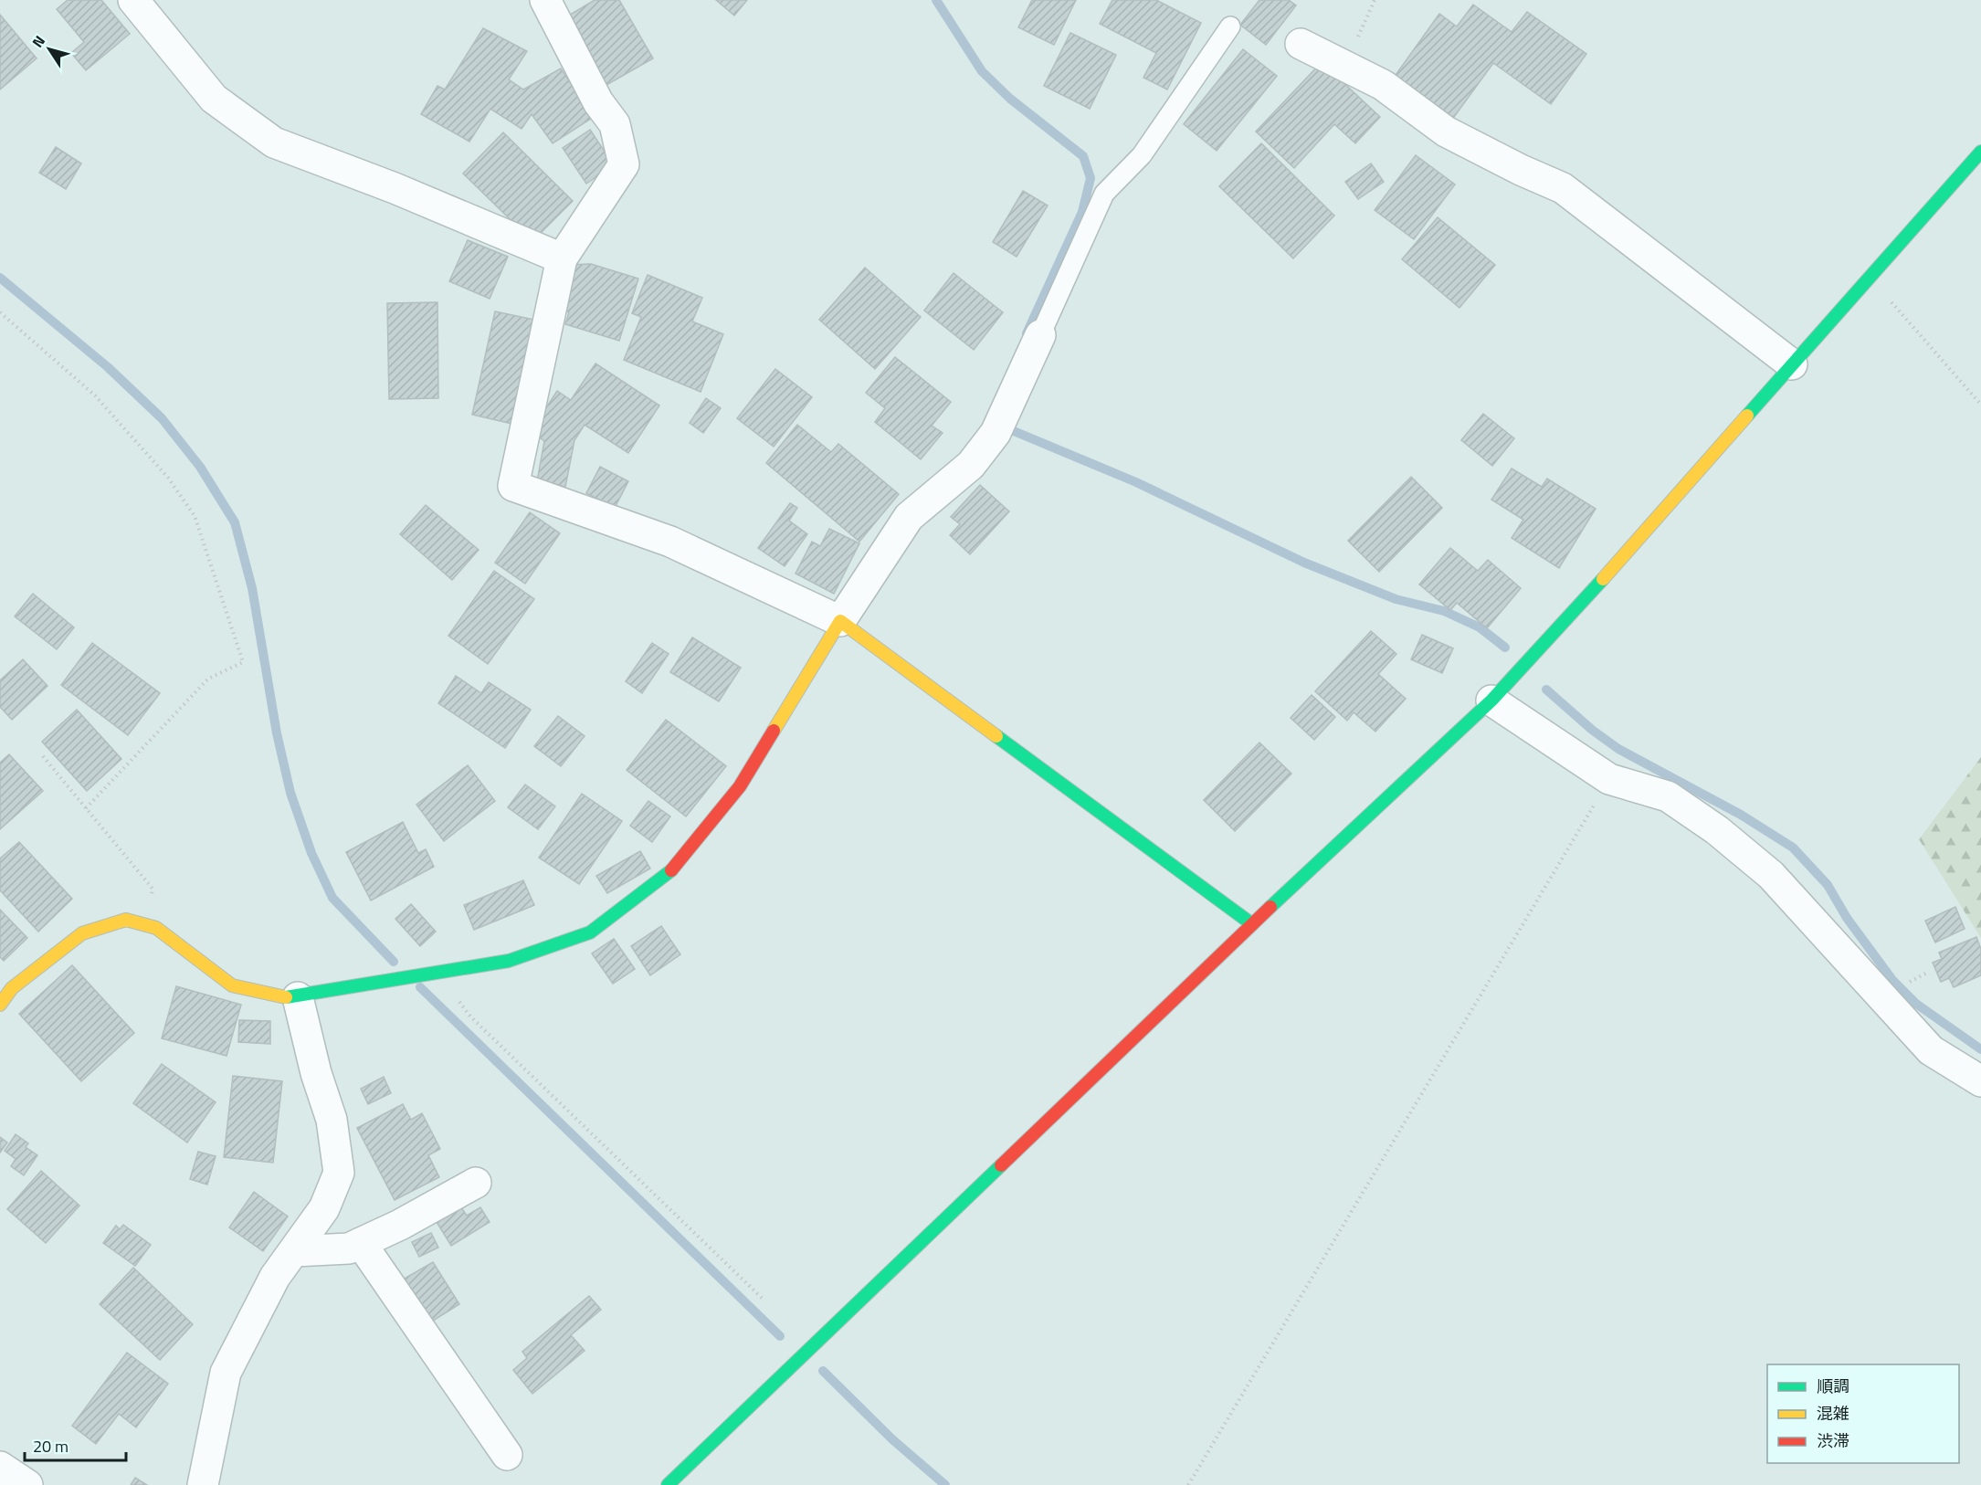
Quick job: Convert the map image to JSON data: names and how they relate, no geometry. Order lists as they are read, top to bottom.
{
  "legend": ["順調", "混雑", "渋滞"],
  "scale_bar": "20 m",
  "north": "top left"
}
